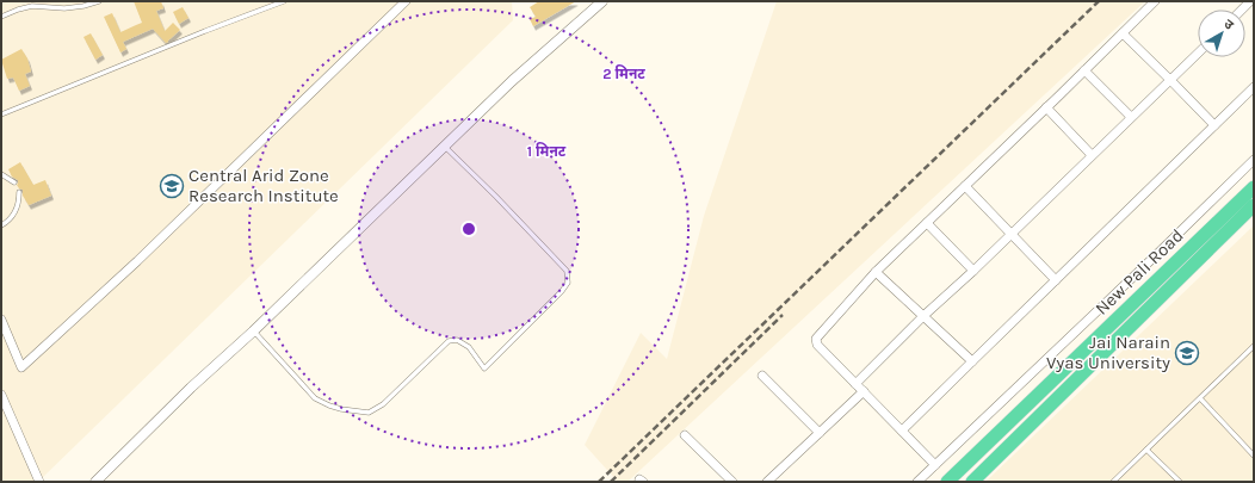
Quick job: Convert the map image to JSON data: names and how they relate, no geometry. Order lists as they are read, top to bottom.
{
  "streets": {
    "highway": ["New Pali Road"]
  },
  "places": {
    "school or university": ["Central Arid Zone Research Institute", "Jai Narain Vyas University"]
  },
  "north": "top right",
  "rings": ["2 मिनट", "1 मिनट"]
}
